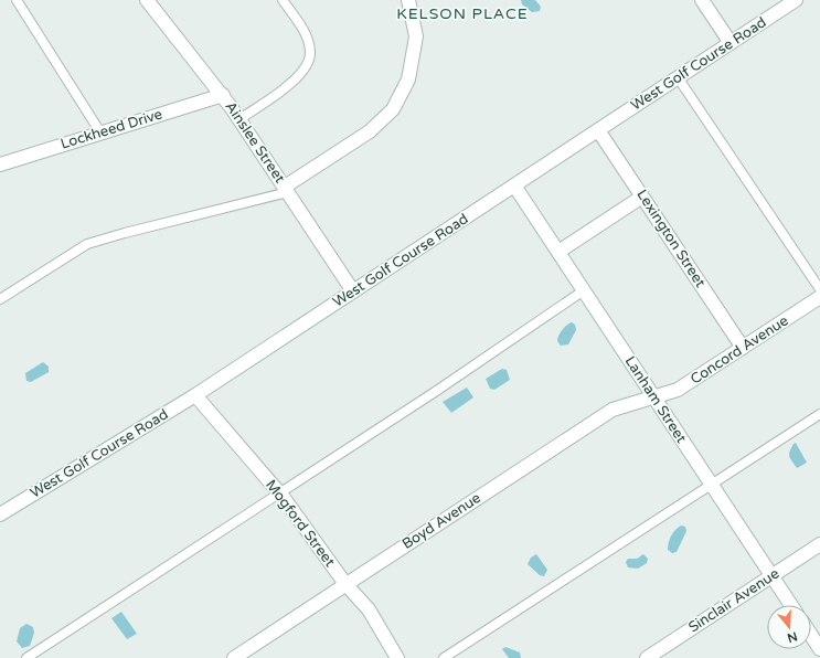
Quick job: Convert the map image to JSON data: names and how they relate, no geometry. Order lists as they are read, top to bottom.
{
  "streets": {
    "street": [
      "West Golf Course Road",
      "Lockheed Drive",
      "Ainslee Street",
      "Lexington Street",
      "Concord Avenue",
      "Lanham Street",
      "Boyd Avenue",
      "Mogford Street",
      "Sinclair Avenue"
    ]
  },
  "crossings": [
    ["West Golf Course Road", "Ainslee Street"],
    ["West Golf Course Road", "Lexington Street"],
    ["West Golf Course Road", "Lanham Street"],
    ["West Golf Course Road", "Mogford Street"],
    ["Lockheed Drive", "Ainslee Street"],
    ["Lexington Street", "Concord Avenue"],
    ["Concord Avenue", "Lanham Street"],
    ["Concord Avenue", "Boyd Avenue"],
    ["Lanham Street", "Boyd Avenue"],
    ["Lanham Street", "Sinclair Avenue"],
    ["Boyd Avenue", "Mogford Street"]
  ],
  "districts": ["KELSON PLACE"],
  "north": "bottom"
}
